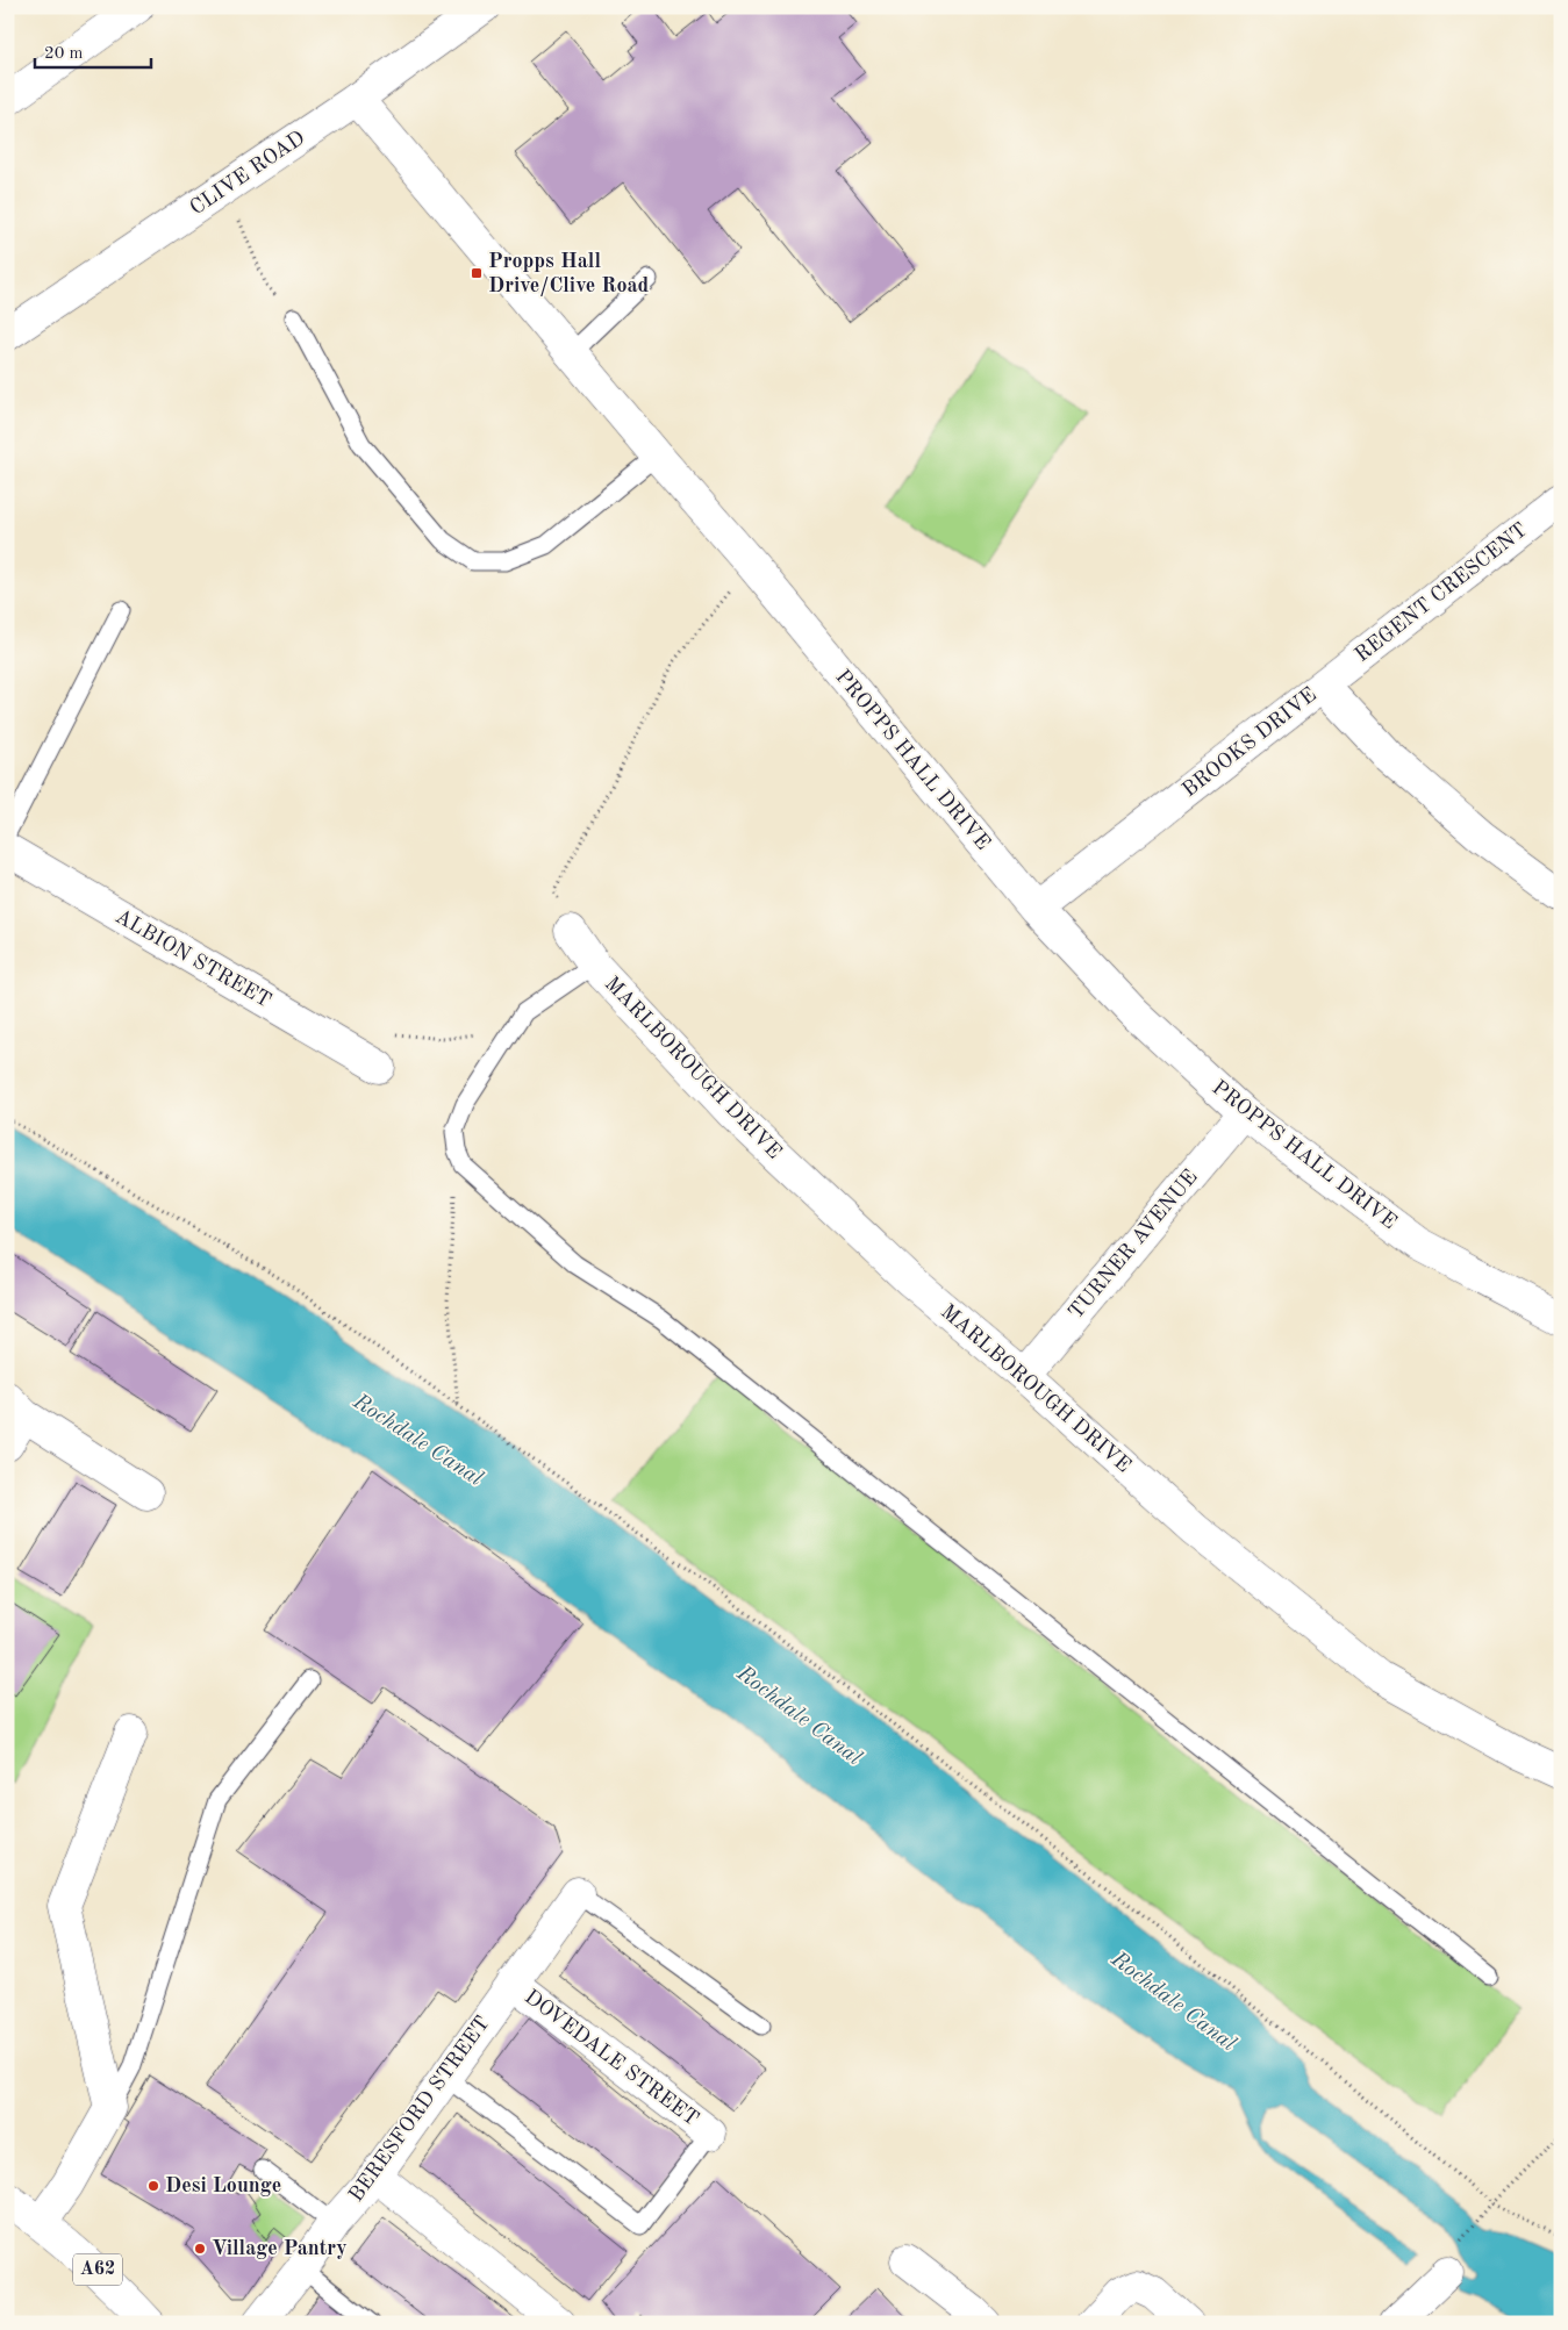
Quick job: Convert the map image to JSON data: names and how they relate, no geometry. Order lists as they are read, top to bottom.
{
  "streets": {
    "main road": [
      "CLIVE ROAD",
      "REGENT CRESCENT",
      "BROOKS DRIVE",
      "PROPPS HALL DRIVE",
      "ALBION STREET",
      "MARLBOROUGH DRIVE",
      "TURNER AVENUE",
      "DOVEDALE STREET",
      "BERESFORD STREET",
      "A62"
    ]
  },
  "crossings": [
    ["CLIVE ROAD", "PROPPS HALL DRIVE"],
    ["REGENT CRESCENT", "BROOKS DRIVE"],
    ["BROOKS DRIVE", "PROPPS HALL DRIVE"],
    ["PROPPS HALL DRIVE", "TURNER AVENUE"],
    ["MARLBOROUGH DRIVE", "TURNER AVENUE"],
    ["DOVEDALE STREET", "BERESFORD STREET"]
  ],
  "water": ["Rochdale Canal"],
  "places": {
    "transit": ["Propps Hall Drive/Clive Road"],
    "other": ["Desi Lounge", "Village Pantry"]
  },
  "scale_bar": "20 m"
}
